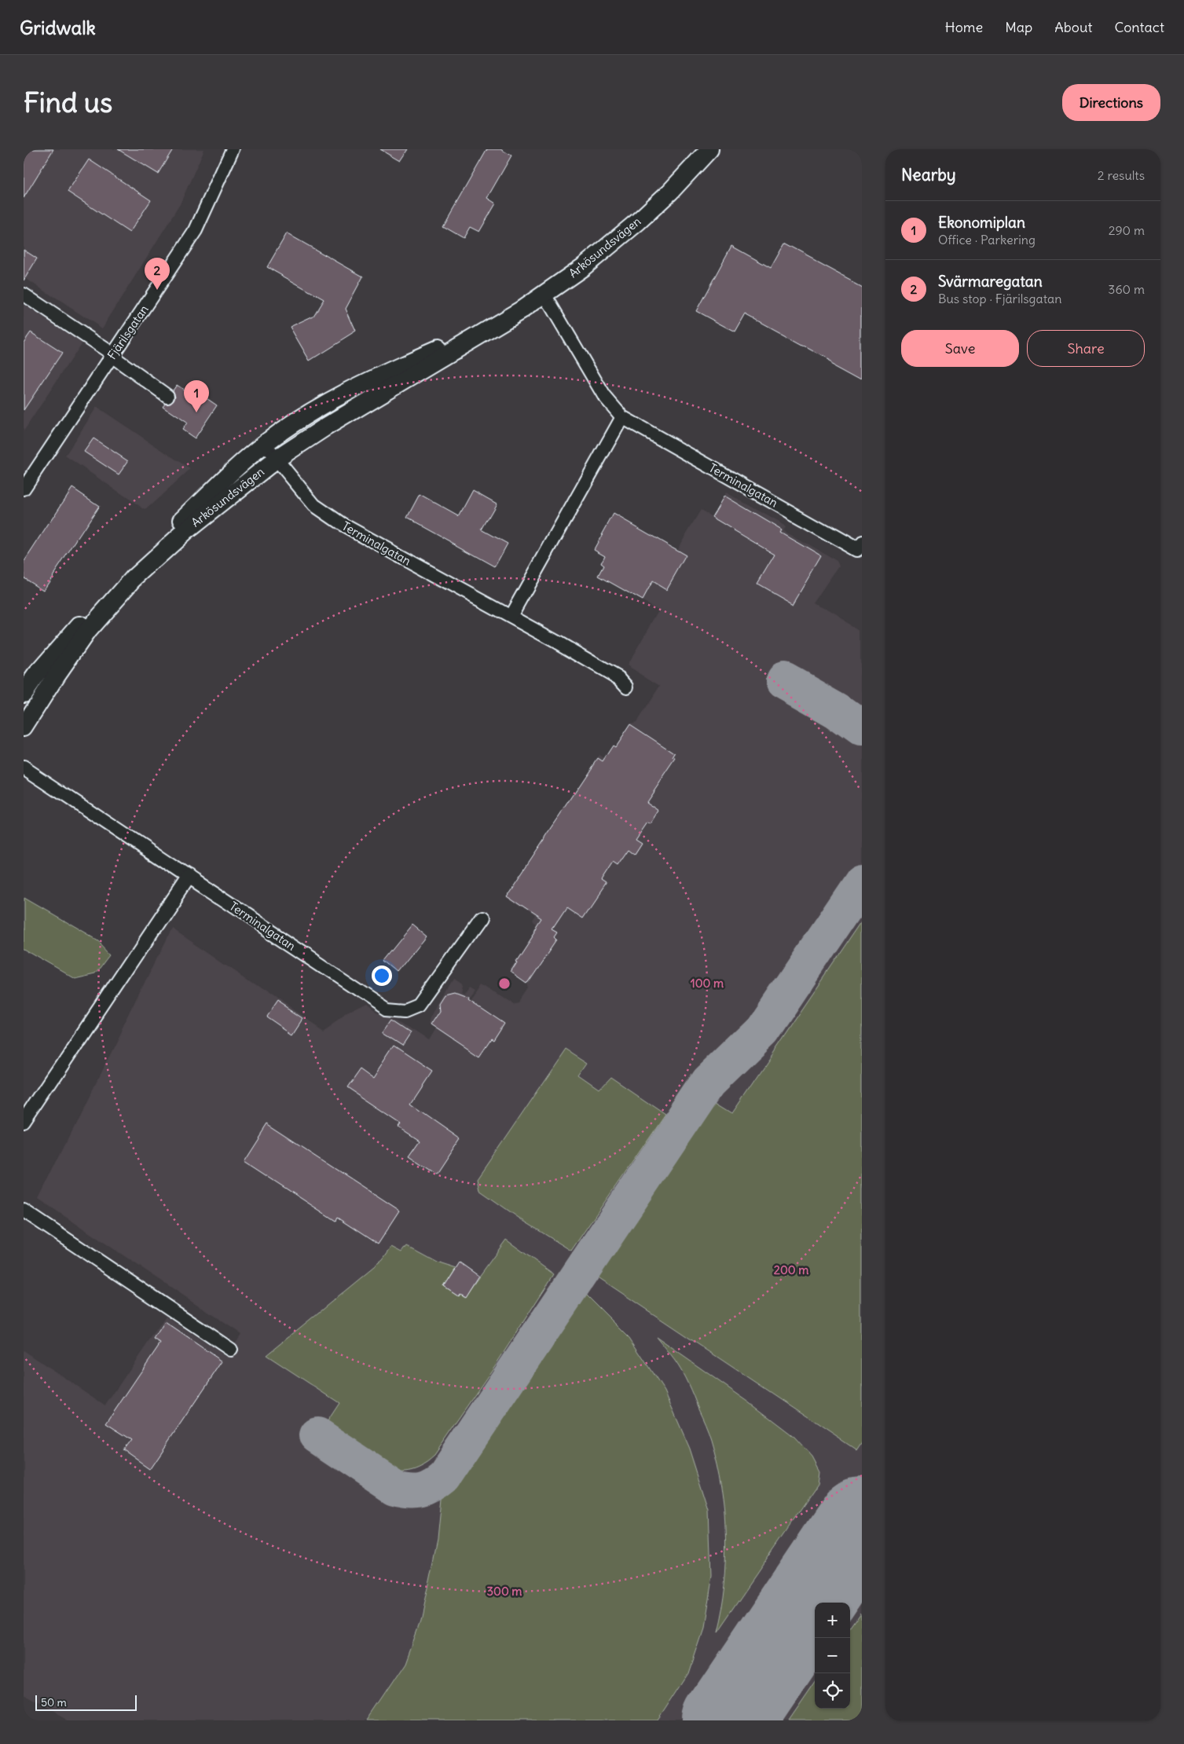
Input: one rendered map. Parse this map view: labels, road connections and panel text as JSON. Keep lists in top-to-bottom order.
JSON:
{
  "streets": {
    "main road": ["Arkösundsvägen"],
    "street": ["Fjärilsgatan", "Terminalgatan"]
  },
  "crossings": [
    ["Arkösundsvägen", "Terminalgatan"]
  ],
  "scale_bar": "50 m",
  "page": {
    "header": "Gridwalk",
    "nav": [
      "Home",
      "Map",
      "About",
      "Contact"
    ],
    "buttons": [
      "Directions",
      ["Save", "Share"]
    ],
    "title": "Find us",
    "heading": ["Nearby", "2 results"],
    "list": [
      {
        "mark": "1",
        "name": "Ekonomiplan",
        "note": "Office · Parkering",
        "value": "290 m"
      },
      {
        "mark": "2",
        "name": "Svärmaregatan",
        "note": "Bus stop · Fjärilsgatan",
        "value": "360 m"
      }
    ],
    "pins": ["2", "1"],
    "map_buttons": ["+", "−"],
    "scale": "50 m"
  },
  "rings": ["100 m", "200 m", "300 m"]
}
